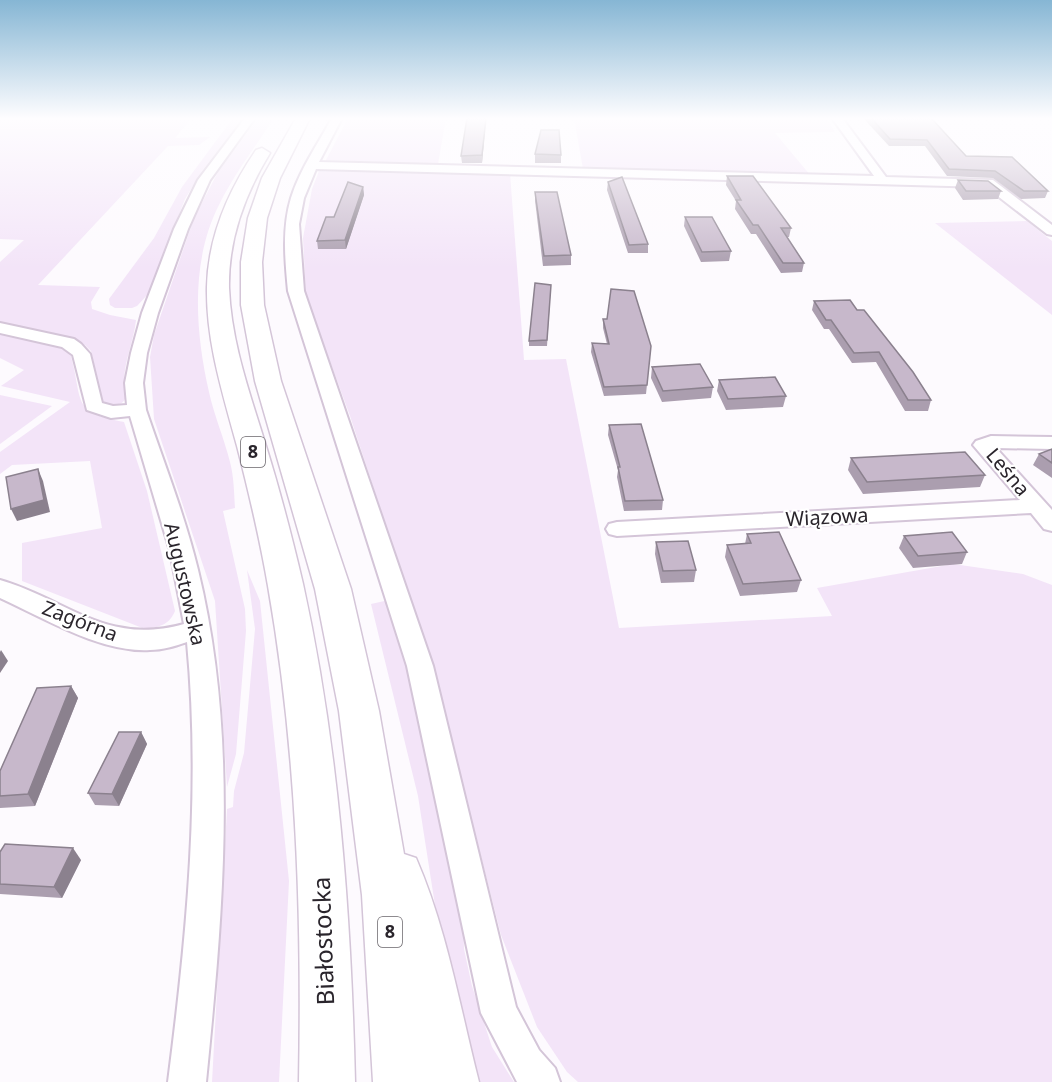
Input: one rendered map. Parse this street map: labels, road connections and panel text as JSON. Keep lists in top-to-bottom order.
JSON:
{
  "streets": {
    "highway": ["8", "Białostocka"],
    "street": [
      "Leśna",
      "Wiązowa",
      "Augustowska",
      "Zagórna"
    ]
  },
  "crossings": [
    ["Leśna", "Wiązowa"],
    ["Augustowska", "Zagórna"]
  ]
}
